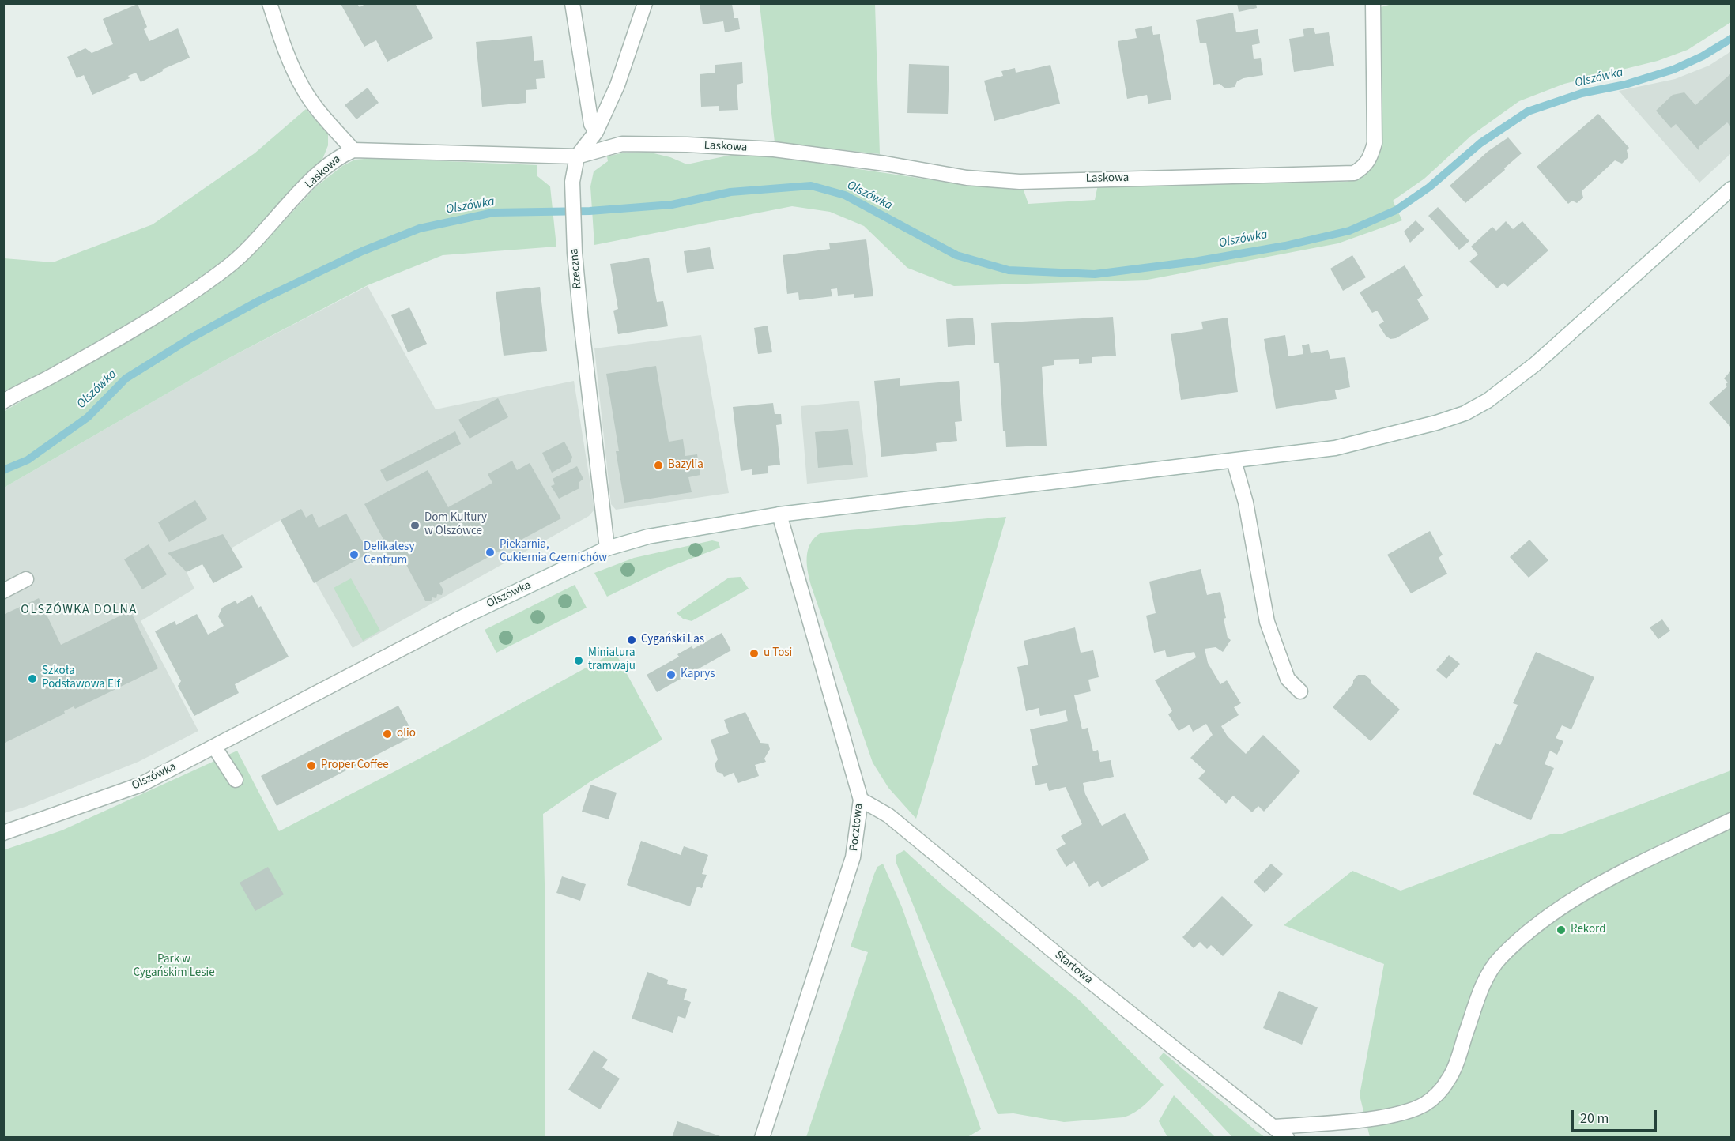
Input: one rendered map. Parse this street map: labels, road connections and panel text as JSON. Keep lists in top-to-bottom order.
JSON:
{
  "streets": {
    "street": [
      "Laskowa",
      "Rzeczna",
      "Olszówka",
      "Pocztowa",
      "Startowa"
    ]
  },
  "crossings": [
    ["Laskowa", "Rzeczna"],
    ["Rzeczna", "Olszówka"],
    ["Olszówka", "Pocztowa"],
    ["Pocztowa", "Startowa"]
  ],
  "districts": ["OLSZÓWKA DOLNA"],
  "water": ["Olszówka"],
  "parks": ["Park w Cygańskim Lesie"],
  "places": [
    "Bazylia",
    "Dom Kultury w Olszówce",
    "Piekarnia, Cukiernia Czernichów",
    "Delikatesy Centrum",
    "Cygański Las",
    "u Tosi",
    "Miniatura tramwaju",
    "Kaprys",
    "Szkoła Podstawowa Elf",
    "olio",
    "Proper Coffee",
    "Rekord"
  ],
  "scale_bar": "20 m"
}
